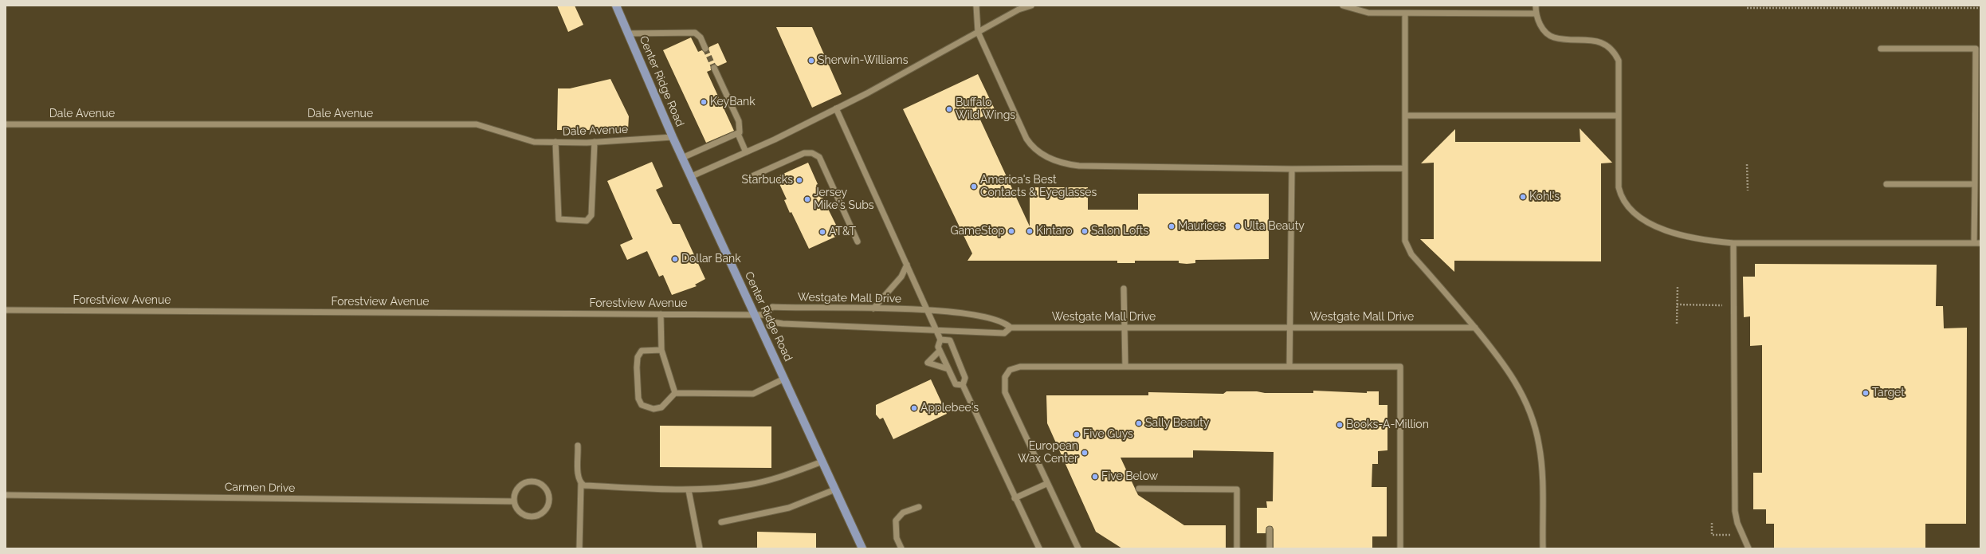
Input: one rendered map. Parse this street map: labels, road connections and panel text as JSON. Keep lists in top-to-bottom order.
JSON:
{
  "streets": {
    "main road": ["Center Ridge Road"],
    "street": [
      "Dale Avenue",
      "Westgate Mall Drive",
      "Forestview Avenue",
      "Carmen Drive"
    ]
  },
  "crossings": [
    ["Center Ridge Road", "Dale Avenue"],
    ["Center Ridge Road", "Forestview Avenue"]
  ],
  "places": [
    "Sherwin-Williams",
    "KeyBank",
    "Buffalo Wild Wings",
    "Starbucks",
    "America's Best Contacts & Eyeglasses",
    "Kohl's",
    "Jersey Mike's Subs",
    "Maurices",
    "Ulta Beauty",
    "GameStop",
    "Kintaro",
    "Salon Lofts",
    "AT&T",
    "Dollar Bank",
    "Target",
    "Applebee's",
    "Sally Beauty",
    "Books-A-Million",
    "Five Guys",
    "European Wax Center",
    "Five Below"
  ]
}
